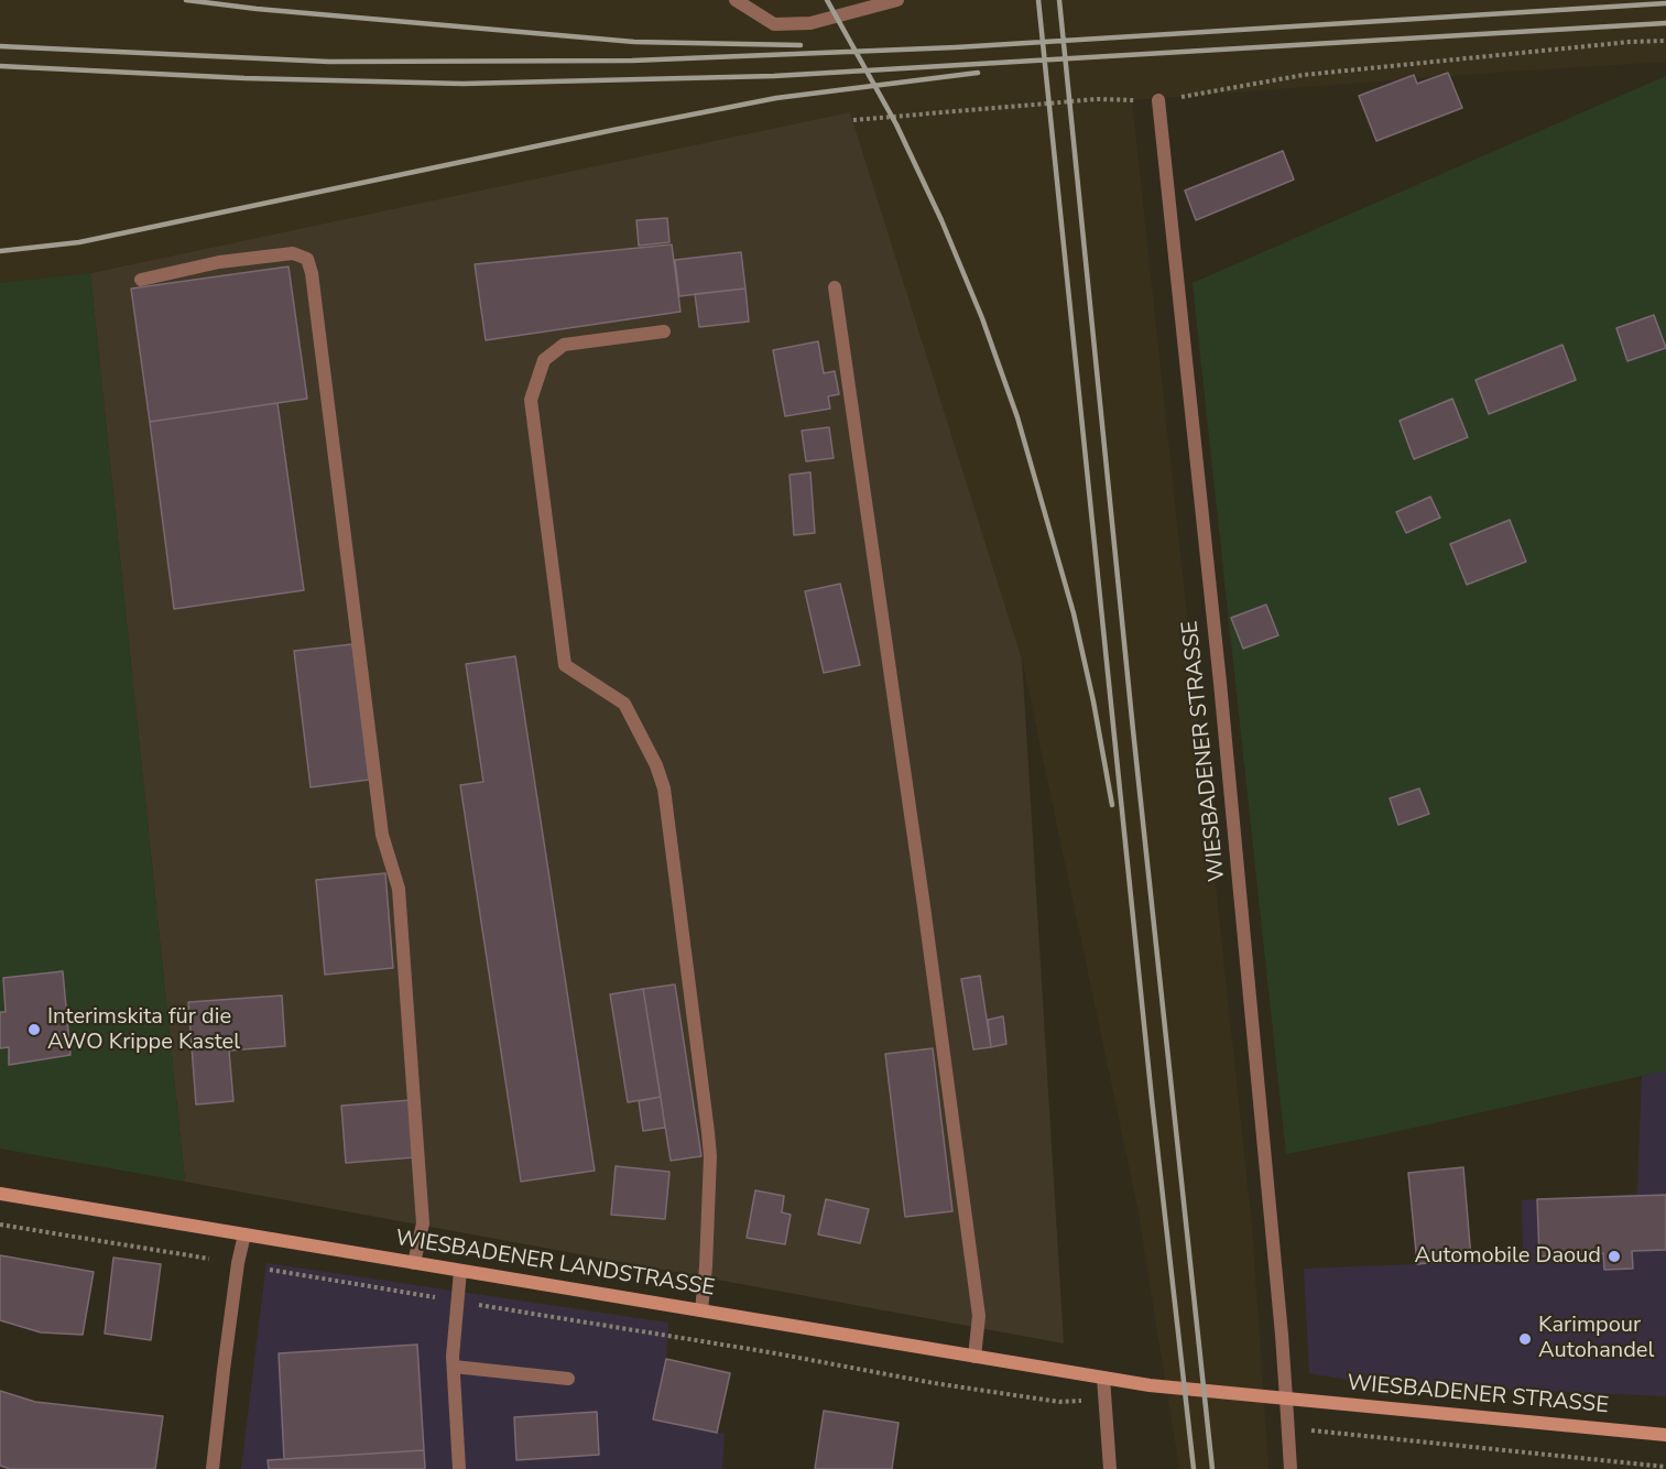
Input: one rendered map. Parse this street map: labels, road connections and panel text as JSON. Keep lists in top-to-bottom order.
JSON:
{
  "streets": {
    "main road": ["WIESBADENER STRASSE", "WIESBADENER LANDSTRASSE"]
  },
  "crossings": [
    ["WIESBADENER STRASSE", "WIESBADENER LANDSTRASSE"]
  ],
  "places": ["Interimskita für die AWO Krippe Kastel", "Automobile Daoud", "Karimpour Autohandel"]
}
